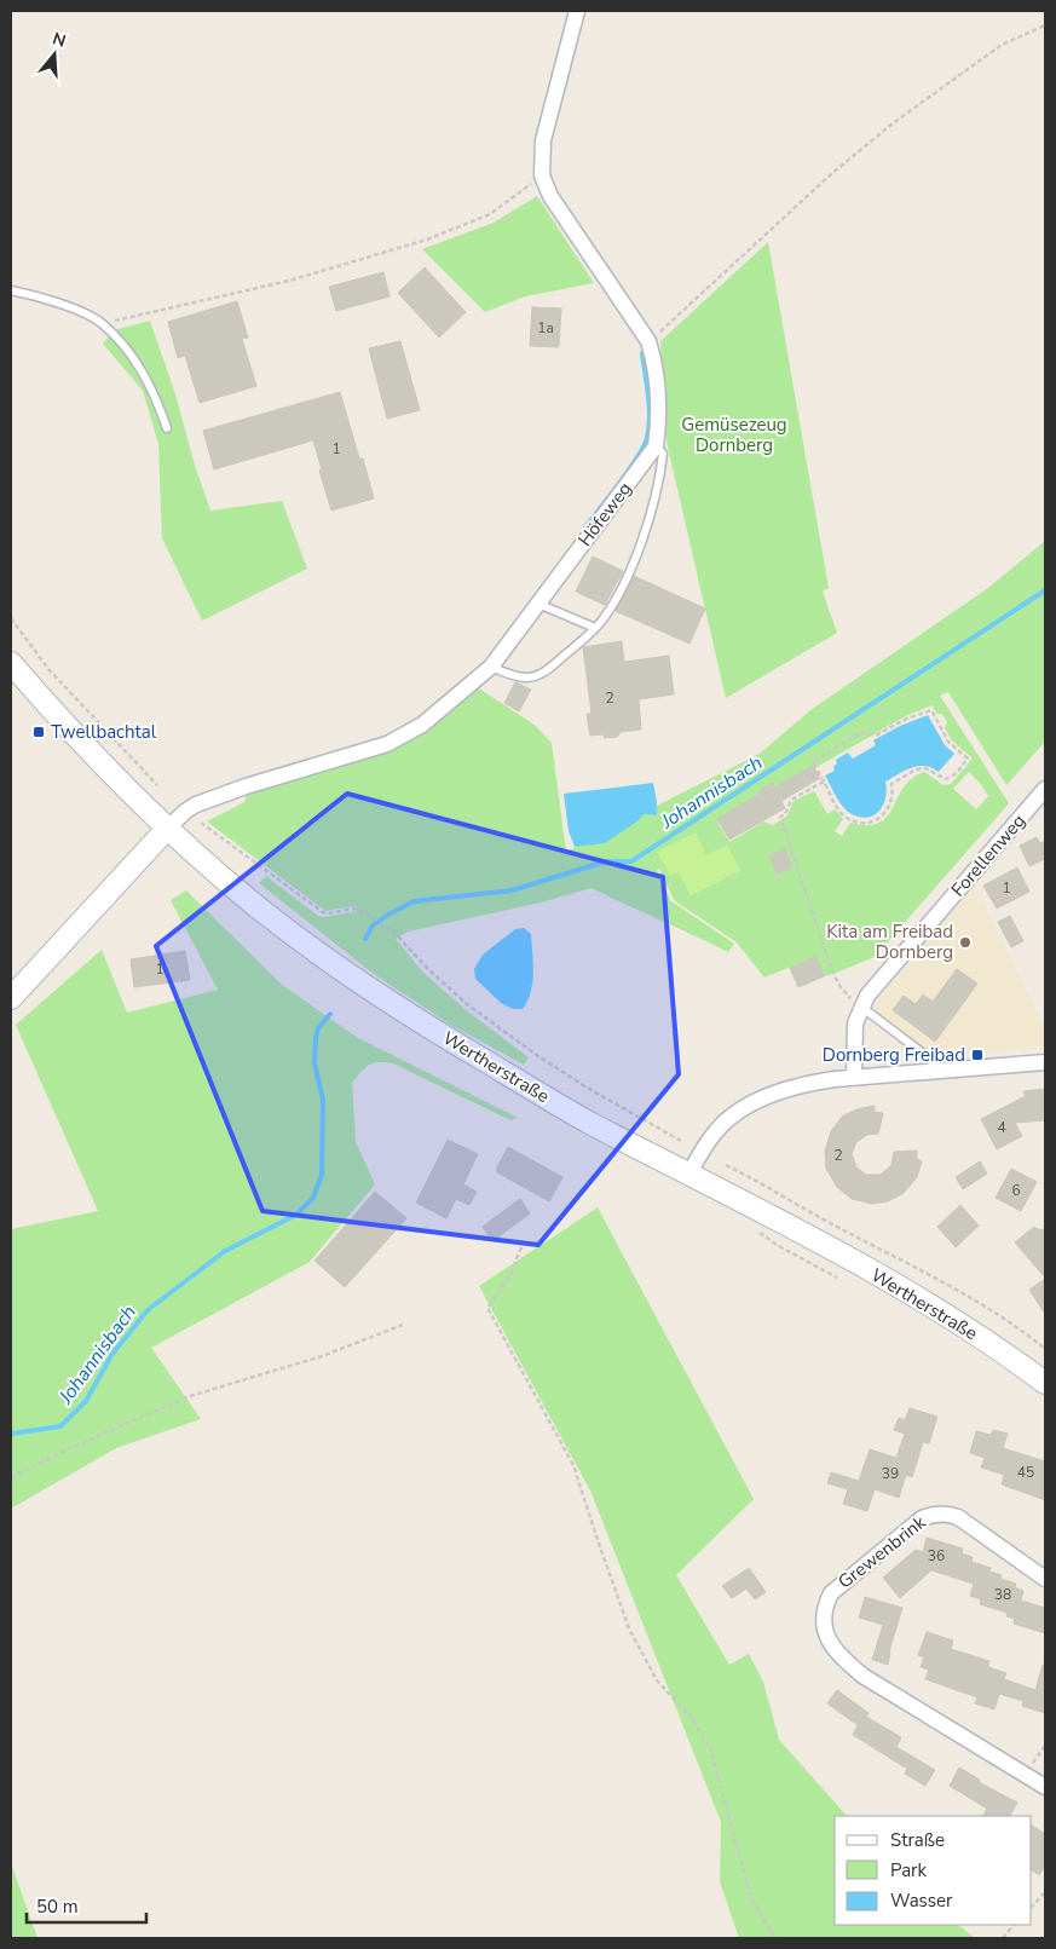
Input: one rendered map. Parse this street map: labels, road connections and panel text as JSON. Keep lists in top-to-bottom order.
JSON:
{
  "streets": {
    "main road": ["Wertherstraße"],
    "street": ["Höfeweg", "Forellenweg", "Grewenbrink"]
  },
  "crossings": [
    ["Höfeweg", "Wertherstraße"]
  ],
  "water": ["Johannisbach"],
  "parks": ["Gemüsezeug Dornberg"],
  "places": {
    "transit": ["Twellbachtal", "Dornberg Freibad"],
    "other": ["Kita am Freibad Dornberg"]
  },
  "house_numbers": [
    "1a",
    "1",
    "2",
    "1",
    "1",
    "4",
    "2",
    "6",
    "45",
    "39",
    "36",
    "38"
  ],
  "legend": ["Straße", "Park", "Wasser"],
  "scale_bar": "50 m",
  "north": "top"
}
